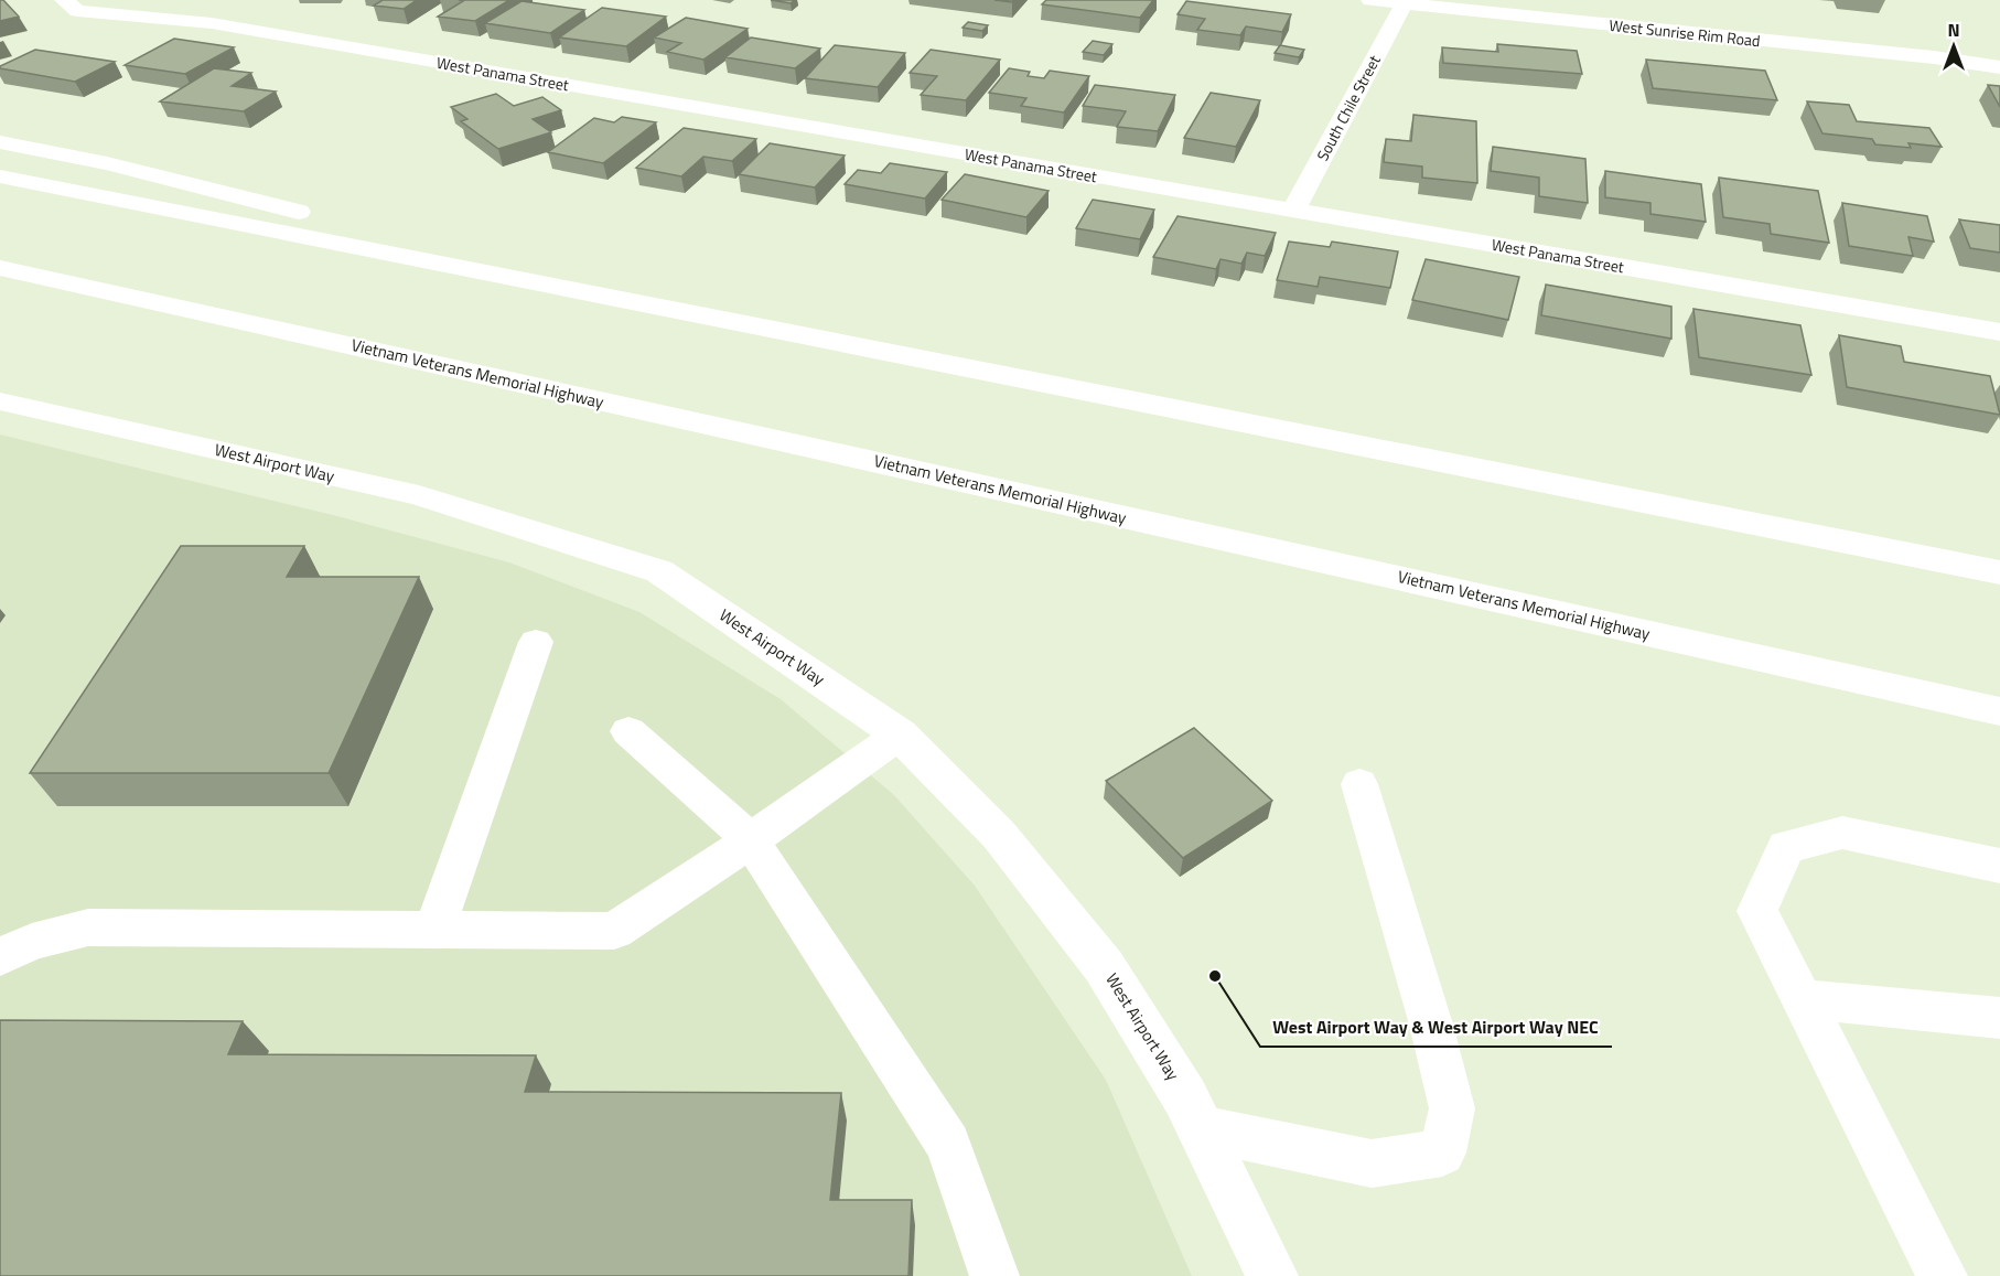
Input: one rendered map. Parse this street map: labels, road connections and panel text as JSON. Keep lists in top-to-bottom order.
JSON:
{
  "streets": {
    "main road": [
      "West Sunrise Rim Road",
      "West Panama Street",
      "South Chile Street",
      "Vietnam Veterans Memorial Highway",
      "West Airport Way"
    ]
  },
  "crossings": [
    ["West Sunrise Rim Road", "South Chile Street"],
    ["West Panama Street", "South Chile Street"]
  ],
  "places": ["West Airport Way & West Airport Way NEC"],
  "north": "top"
}
